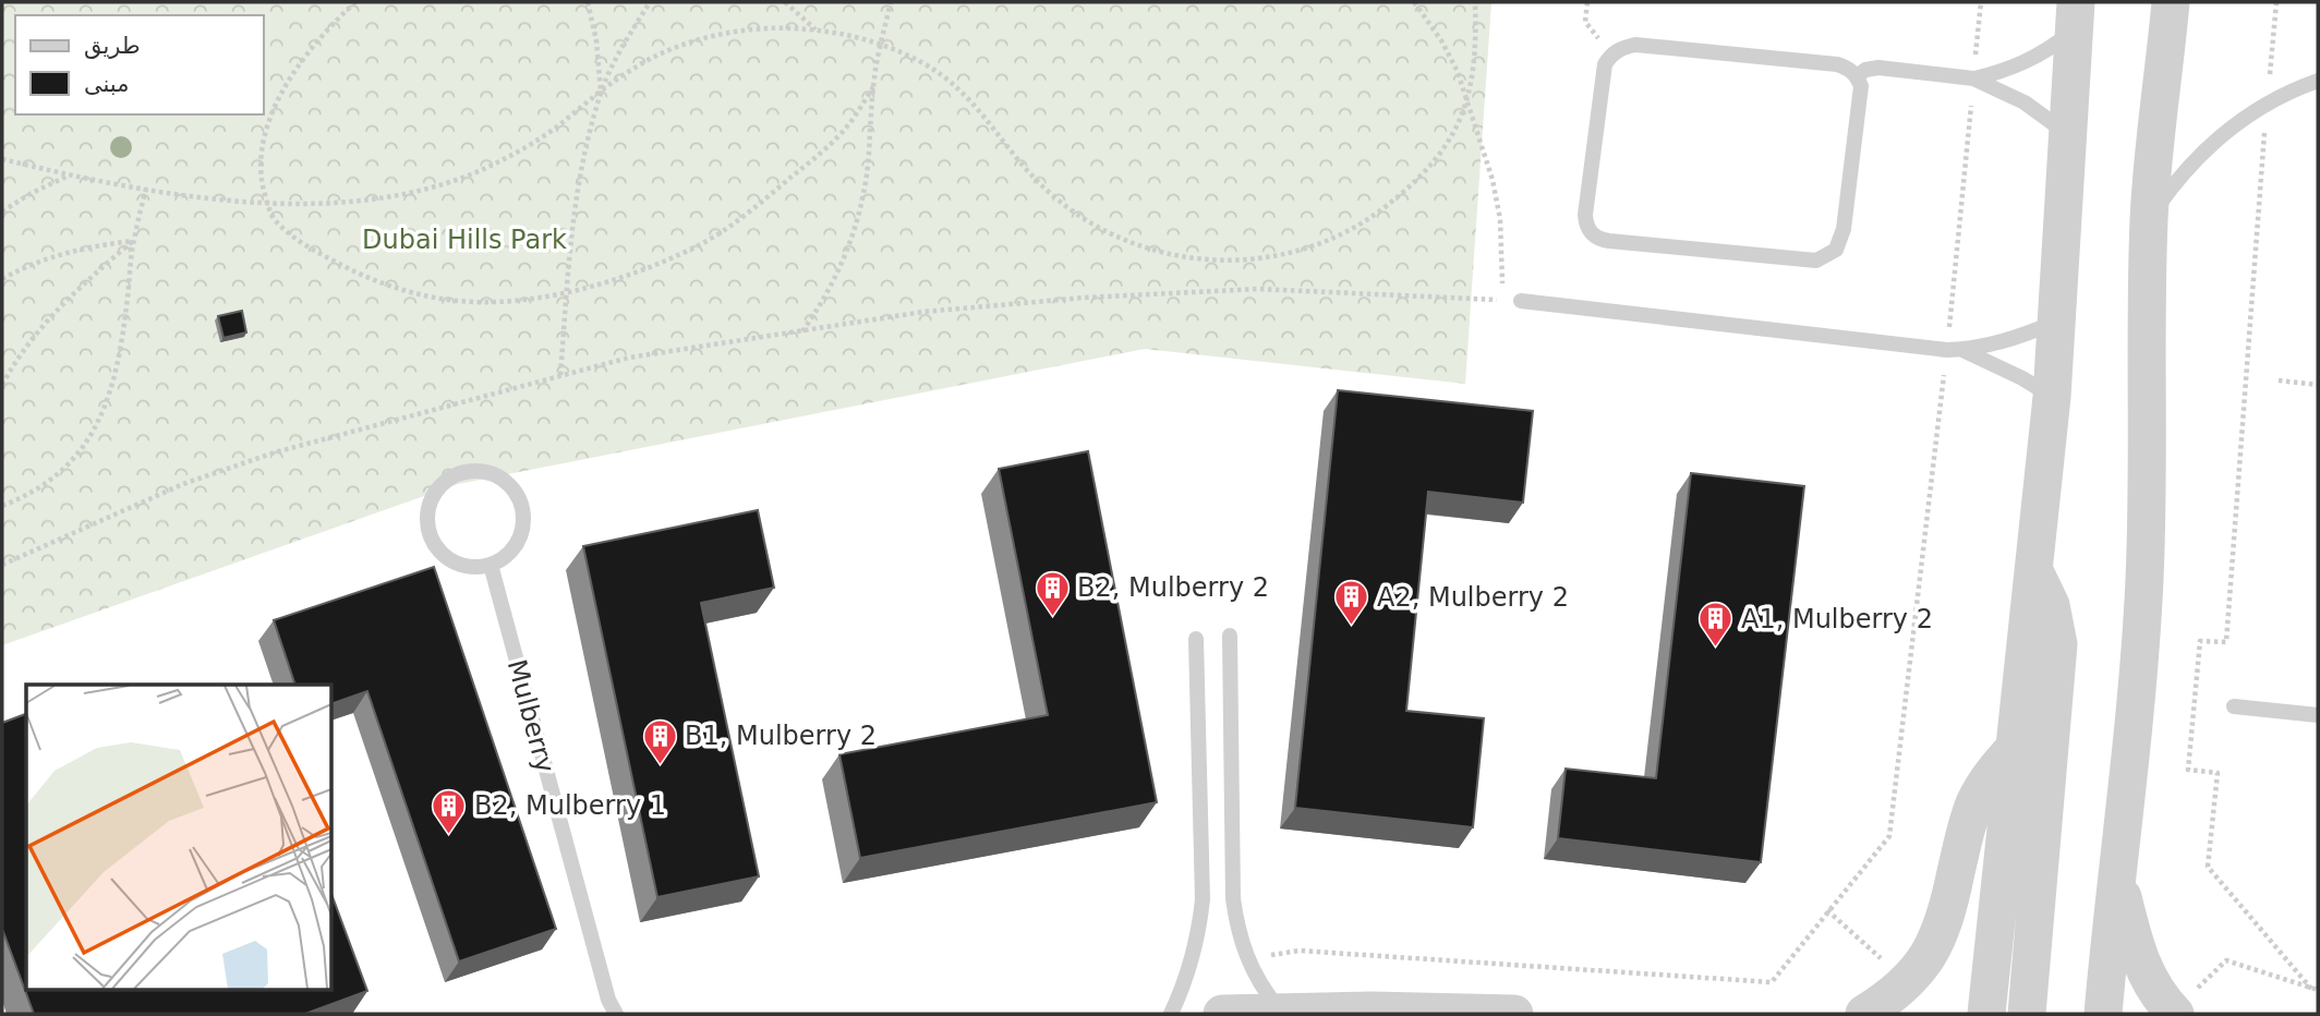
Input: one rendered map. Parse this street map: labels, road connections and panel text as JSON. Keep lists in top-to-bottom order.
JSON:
{
  "streets": {
    "lane": ["Mulberry"]
  },
  "parks": ["Dubai Hills Park"],
  "places": {
    "building": [
      "B2, Mulberry 2",
      "A2, Mulberry 2",
      "A1, Mulberry 2",
      "B1, Mulberry 2",
      "B2, Mulberry 1"
    ]
  },
  "legend": ["طريق", "مبنى"]
}
